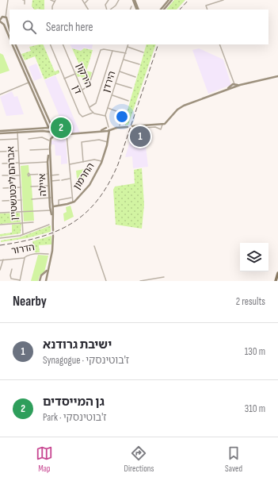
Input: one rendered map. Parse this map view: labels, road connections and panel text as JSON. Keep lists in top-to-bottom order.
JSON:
{
  "streets": {
    "street": [
      "הירקון",
      "הירדן",
      "דן",
      "החרמון",
      "אברהם ליכטנשטיין",
      "איילה",
      "הדרור"
    ]
  },
  "crossings": [
    ["הירקון", "דן"],
    ["הירדן", "דן"],
    ["הירדן", "החרמון"],
    ["החרמון", "איילה"]
  ],
  "page": {
    "search": "Search here",
    "pins": ["2", "1"],
    "heading": ["Nearby", "2 results"],
    "list": [
      {
        "mark": "1",
        "name": "ישיבת גרודנא",
        "note": "Synagogue · ז'בוטינסקי",
        "value": "130 m"
      },
      {
        "mark": "2",
        "name": "גן המייסדים",
        "note": "Park · ז'בוטינסקי",
        "value": "310 m"
      }
    ],
    "nav": ["Map", "Directions", "Saved"]
  }
}
